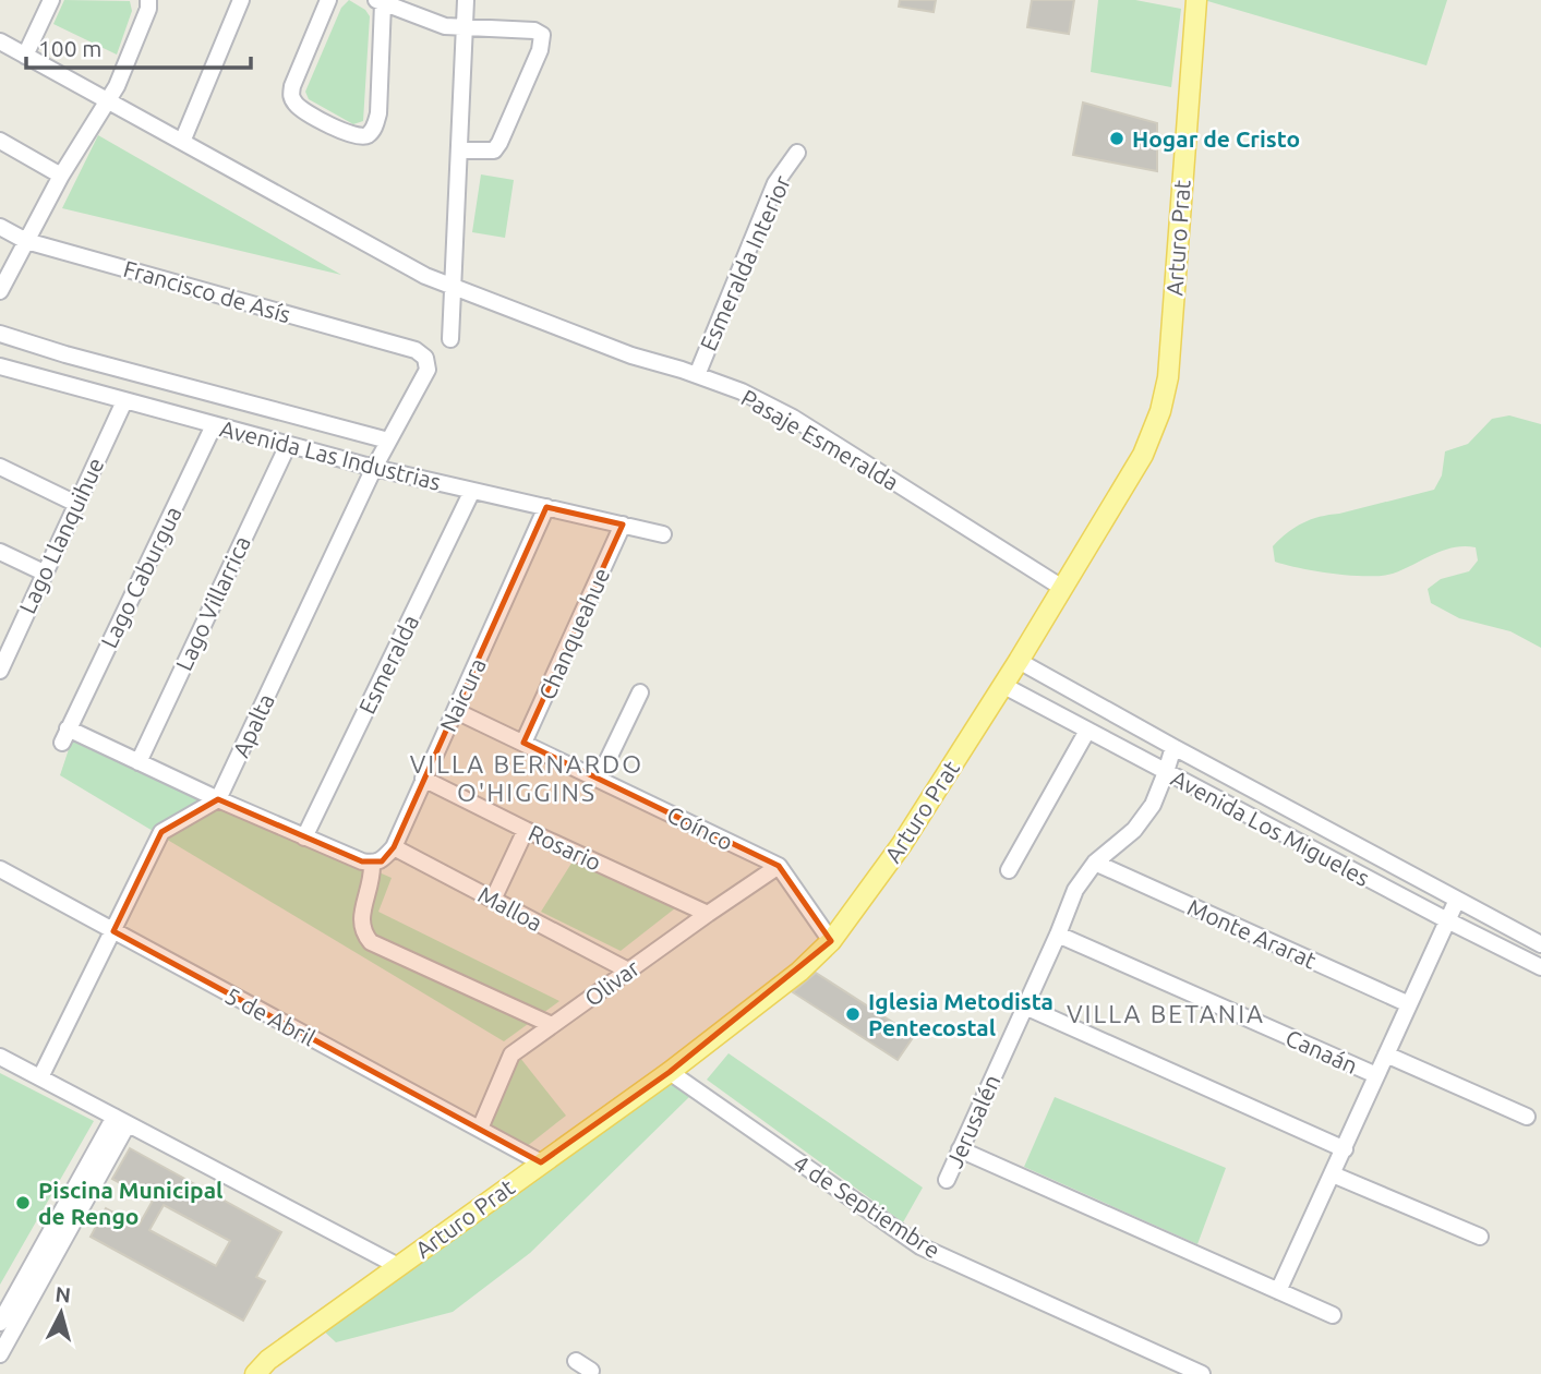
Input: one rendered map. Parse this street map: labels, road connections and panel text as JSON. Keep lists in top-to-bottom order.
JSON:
{
  "streets": {
    "main road": ["Arturo Prat"],
    "street": [
      "Esmeralda Interior",
      "Francisco de Asís",
      "Pasaje Esmeralda",
      "Avenida Las Industrias",
      "Lago Llanquihue",
      "Lago Caburgua",
      "Lago Villarrica",
      "Chanqueahue",
      "Esmeralda",
      "Naicura",
      "Apalta",
      "Coínco",
      "Avenida Los Migueles",
      "Rosario",
      "Malloa",
      "Monte Ararat",
      "Olivar",
      "5 de Abril",
      "Canaán",
      "Jerusalén",
      "4 de Septiembre"
    ]
  },
  "crossings": [
    ["Arturo Prat", "Pasaje Esmeralda"],
    ["Arturo Prat", "Coínco"],
    ["Arturo Prat", "Avenida Los Migueles"],
    ["Arturo Prat", "5 de Abril"],
    ["Arturo Prat", "4 de Septiembre"],
    ["Esmeralda Interior", "Pasaje Esmeralda"],
    ["Francisco de Asís", "Apalta"],
    ["Avenida Las Industrias", "Lago Llanquihue"],
    ["Avenida Las Industrias", "Lago Caburgua"],
    ["Avenida Las Industrias", "Lago Villarrica"],
    ["Avenida Las Industrias", "Chanqueahue"],
    ["Avenida Las Industrias", "Esmeralda"],
    ["Avenida Las Industrias", "Naicura"],
    ["Avenida Las Industrias", "Apalta"],
    ["Lago Caburgua", "Lago Villarrica"],
    ["Lago Caburgua", "Apalta"],
    ["Chanqueahue", "Coínco"],
    ["Naicura", "Coínco"],
    ["Naicura", "Rosario"],
    ["Naicura", "Malloa"],
    ["Coínco", "Olivar"],
    ["Avenida Los Migueles", "Jerusalén"],
    ["Rosario", "Olivar"],
    ["Malloa", "Olivar"],
    ["Monte Ararat", "Jerusalén"],
    ["Olivar", "5 de Abril"],
    ["Canaán", "Jerusalén"]
  ],
  "districts": ["VILLA BERNARDO O'HIGGINS", "VILLA BETANIA"],
  "places": ["Hogar de Cristo", "Iglesia Metodista Pentecostal", "Piscina Municipal de Rengo"],
  "scale_bar": "100 m",
  "north": "top"
}
